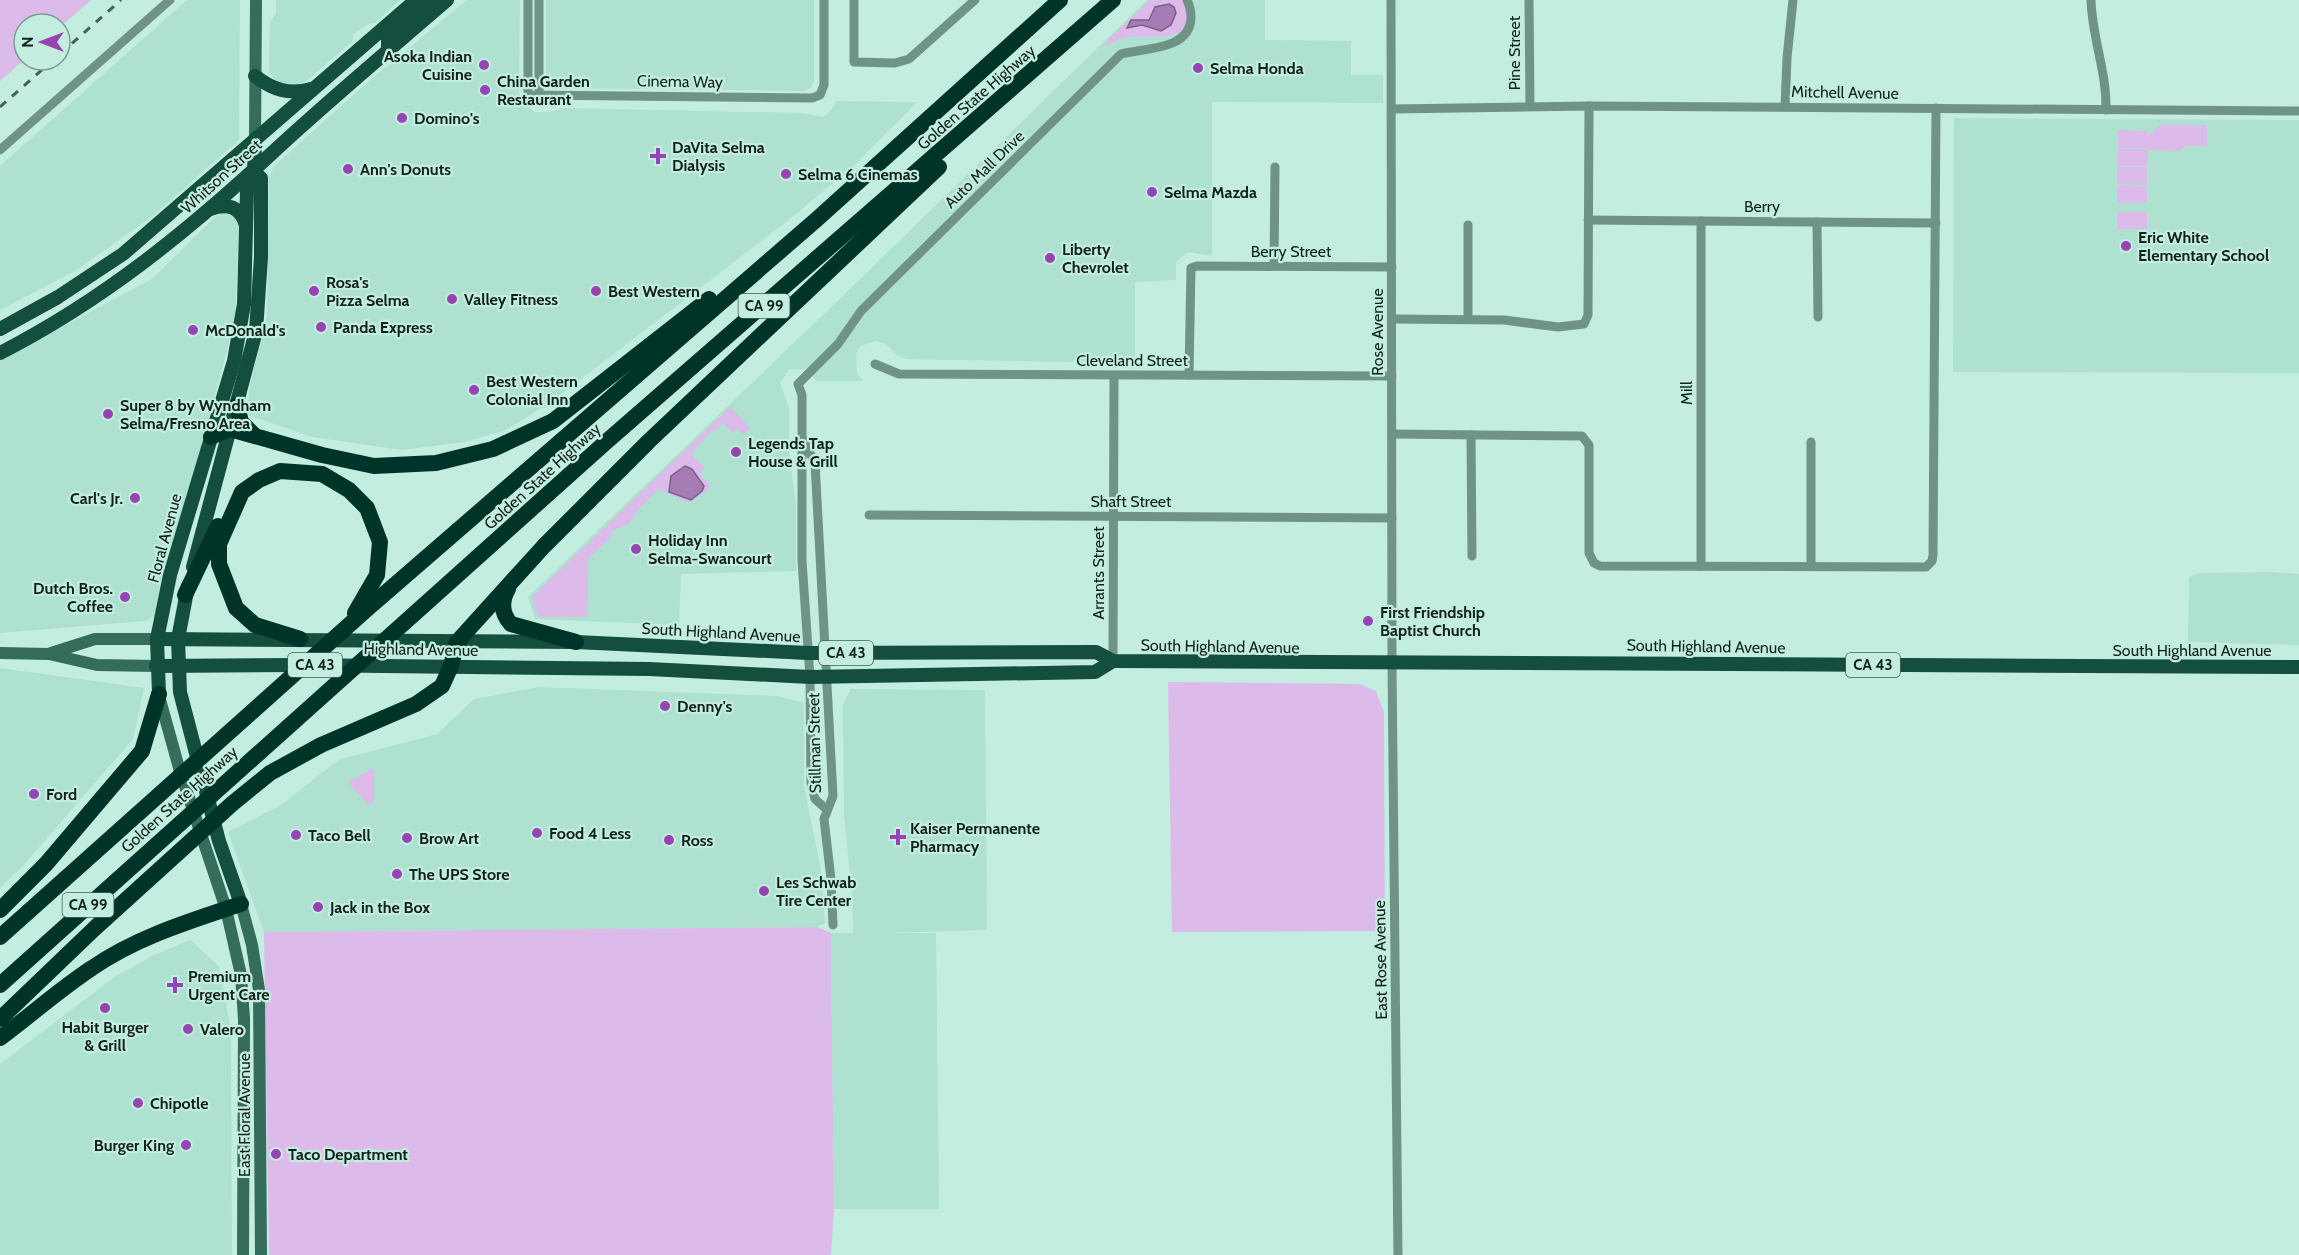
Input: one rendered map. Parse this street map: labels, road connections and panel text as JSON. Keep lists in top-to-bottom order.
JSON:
{
  "streets": {
    "highway": ["Golden State Highway", "CA 99"],
    "main road": [
      "Whitson Street",
      "Floral Avenue",
      "South Highland Avenue",
      "Highland Avenue",
      "CA 43"
    ],
    "street": [
      "Pine Street",
      "Cinema Way",
      "Mitchell Avenue",
      "Auto Mall Drive",
      "Berry",
      "Berry Street",
      "Rose Avenue",
      "Cleveland Street",
      "Mill",
      "Shaft Street",
      "Arrants Street",
      "Stillman Street",
      "East Rose Avenue",
      "East Floral Avenue"
    ]
  },
  "crossings": [
    ["Pine Street", "Mitchell Avenue"],
    ["Mitchell Avenue", "Rose Avenue"],
    ["Auto Mall Drive", "Stillman Street"],
    ["Whitson Street", "Floral Avenue"],
    ["Berry", "Mill"],
    ["Berry Street", "Rose Avenue"],
    ["Berry Street", "Cleveland Street"],
    ["Rose Avenue", "Cleveland Street"],
    ["Rose Avenue", "Shaft Street"],
    ["Rose Avenue", "South Highland Avenue"],
    ["Rose Avenue", "East Rose Avenue"],
    ["Cleveland Street", "Arrants Street"],
    ["Shaft Street", "Arrants Street"],
    ["Floral Avenue", "Highland Avenue"],
    ["Floral Avenue", "East Floral Avenue"],
    ["Arrants Street", "South Highland Avenue"],
    ["South Highland Avenue", "Highland Avenue"],
    ["South Highland Avenue", "Stillman Street"],
    ["South Highland Avenue", "East Rose Avenue"]
  ],
  "places": {
    "other": [
      "Asoka Indian Cuisine",
      "Selma Honda",
      "China Garden Restaurant",
      "Domino's",
      "Ann's Donuts",
      "Selma 6 Cinemas",
      "Selma Mazda",
      "Eric White Elementary School",
      "Liberty Chevrolet",
      "Rosa's Pizza Selma",
      "Best Western",
      "Valley Fitness",
      "Panda Express",
      "McDonald's",
      "Best Western Colonial Inn",
      "Super 8 by Wyndham Selma/Fresno Area",
      "Legends Tap House & Grill",
      "Carl's Jr.",
      "Holiday Inn Selma-Swancourt",
      "Dutch Bros. Coffee",
      "First Friendship Baptist Church",
      "Denny's",
      "Ford",
      "Food 4 Less",
      "Taco Bell",
      "Brow Art",
      "Ross",
      "The UPS Store",
      "Les Schwab Tire Center",
      "Jack in the Box",
      "Habit Burger & Grill",
      "Valero",
      "Chipotle",
      "Burger King",
      "Taco Department"
    ],
    "health": ["DaVita Selma Dialysis", "Kaiser Permanente Pharmacy", "Premium Urgent Care"]
  },
  "north": "left"
}
